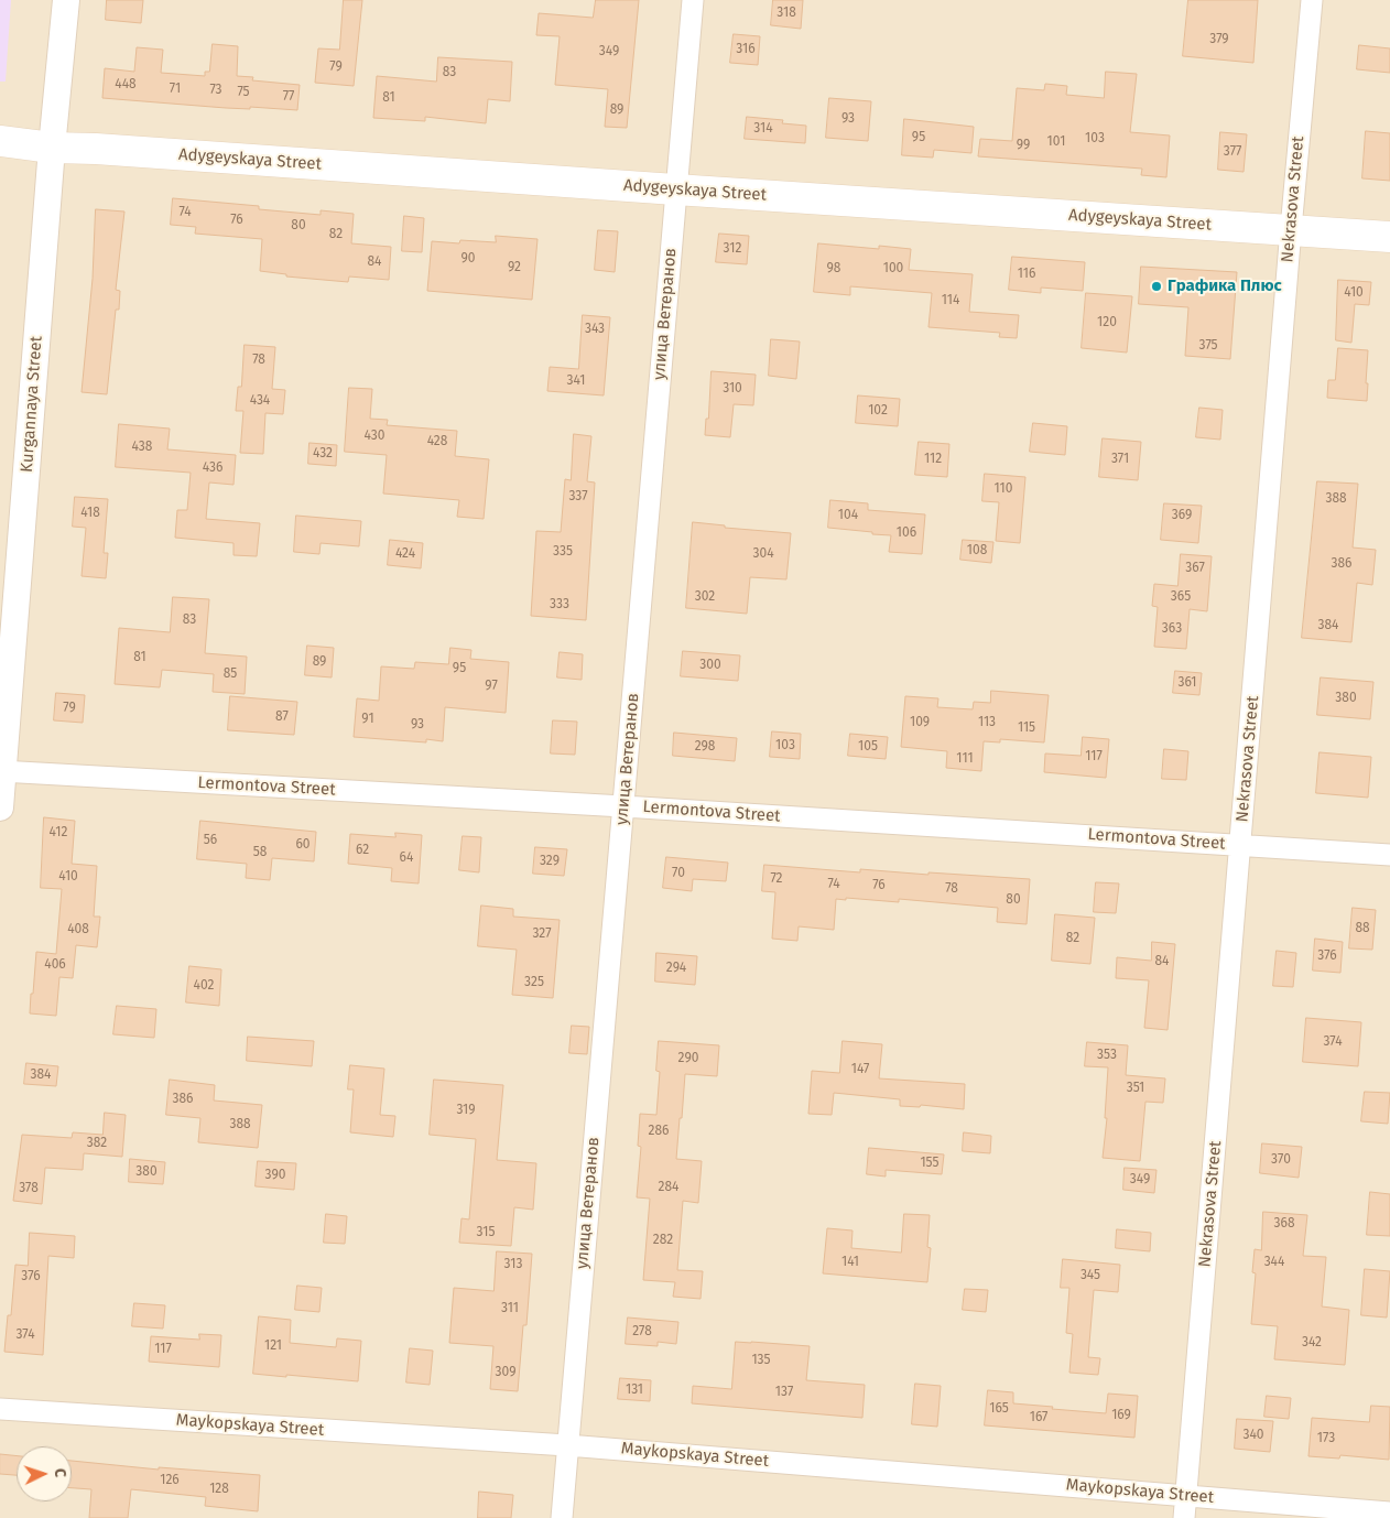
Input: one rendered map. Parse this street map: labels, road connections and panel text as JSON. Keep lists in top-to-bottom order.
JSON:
{
  "streets": {
    "main road": ["Adygeyskaya Street"],
    "street": [
      "Nekrasova Street",
      "улица Ветеранов",
      "Kurgannaya Street",
      "Lermontova Street",
      "Maykopskaya Street"
    ]
  },
  "crossings": [
    ["Adygeyskaya Street", "Nekrasova Street"],
    ["Adygeyskaya Street", "улица Ветеранов"],
    ["Adygeyskaya Street", "Kurgannaya Street"],
    ["Nekrasova Street", "Lermontova Street"],
    ["Nekrasova Street", "Maykopskaya Street"],
    ["улица Ветеранов", "Lermontova Street"],
    ["улица Ветеранов", "Maykopskaya Street"],
    ["Kurgannaya Street", "Lermontova Street"]
  ],
  "places": ["Графика Плюс"],
  "house_numbers": [
    "318",
    "379",
    "316",
    "349",
    "79",
    "83",
    "448",
    "71",
    "73",
    "75",
    "77",
    "81",
    "89",
    "93",
    "314",
    "95",
    "103",
    "101",
    "99",
    "377",
    "74",
    "76",
    "80",
    "82",
    "312",
    "90",
    "84",
    "92",
    "98",
    "100",
    "116",
    "410",
    "114",
    "120",
    "343",
    "375",
    "78",
    "341",
    "310",
    "434",
    "102",
    "430",
    "428",
    "438",
    "432",
    "112",
    "371",
    "436",
    "110",
    "337",
    "388",
    "418",
    "104",
    "369",
    "106",
    "108",
    "335",
    "424",
    "304",
    "386",
    "367",
    "302",
    "365",
    "333",
    "83",
    "384",
    "363",
    "81",
    "89",
    "300",
    "95",
    "85",
    "361",
    "97",
    "380",
    "79",
    "87",
    "91",
    "109",
    "113",
    "93",
    "115",
    "103",
    "298",
    "105",
    "117",
    "111",
    "412",
    "56",
    "60",
    "62",
    "58",
    "64",
    "329",
    "70",
    "410",
    "72",
    "74",
    "76",
    "78",
    "80",
    "88",
    "408",
    "327",
    "82",
    "376",
    "84",
    "406",
    "294",
    "325",
    "402",
    "374",
    "353",
    "290",
    "147",
    "384",
    "351",
    "386",
    "319",
    "388",
    "286",
    "382",
    "370",
    "155",
    "380",
    "390",
    "349",
    "284",
    "378",
    "368",
    "315",
    "282",
    "141",
    "344",
    "313",
    "345",
    "376",
    "311",
    "278",
    "374",
    "342",
    "121",
    "117",
    "135",
    "309",
    "131",
    "137",
    "165",
    "169",
    "167",
    "340",
    "173",
    "126",
    "128"
  ],
  "north": "right"
}
